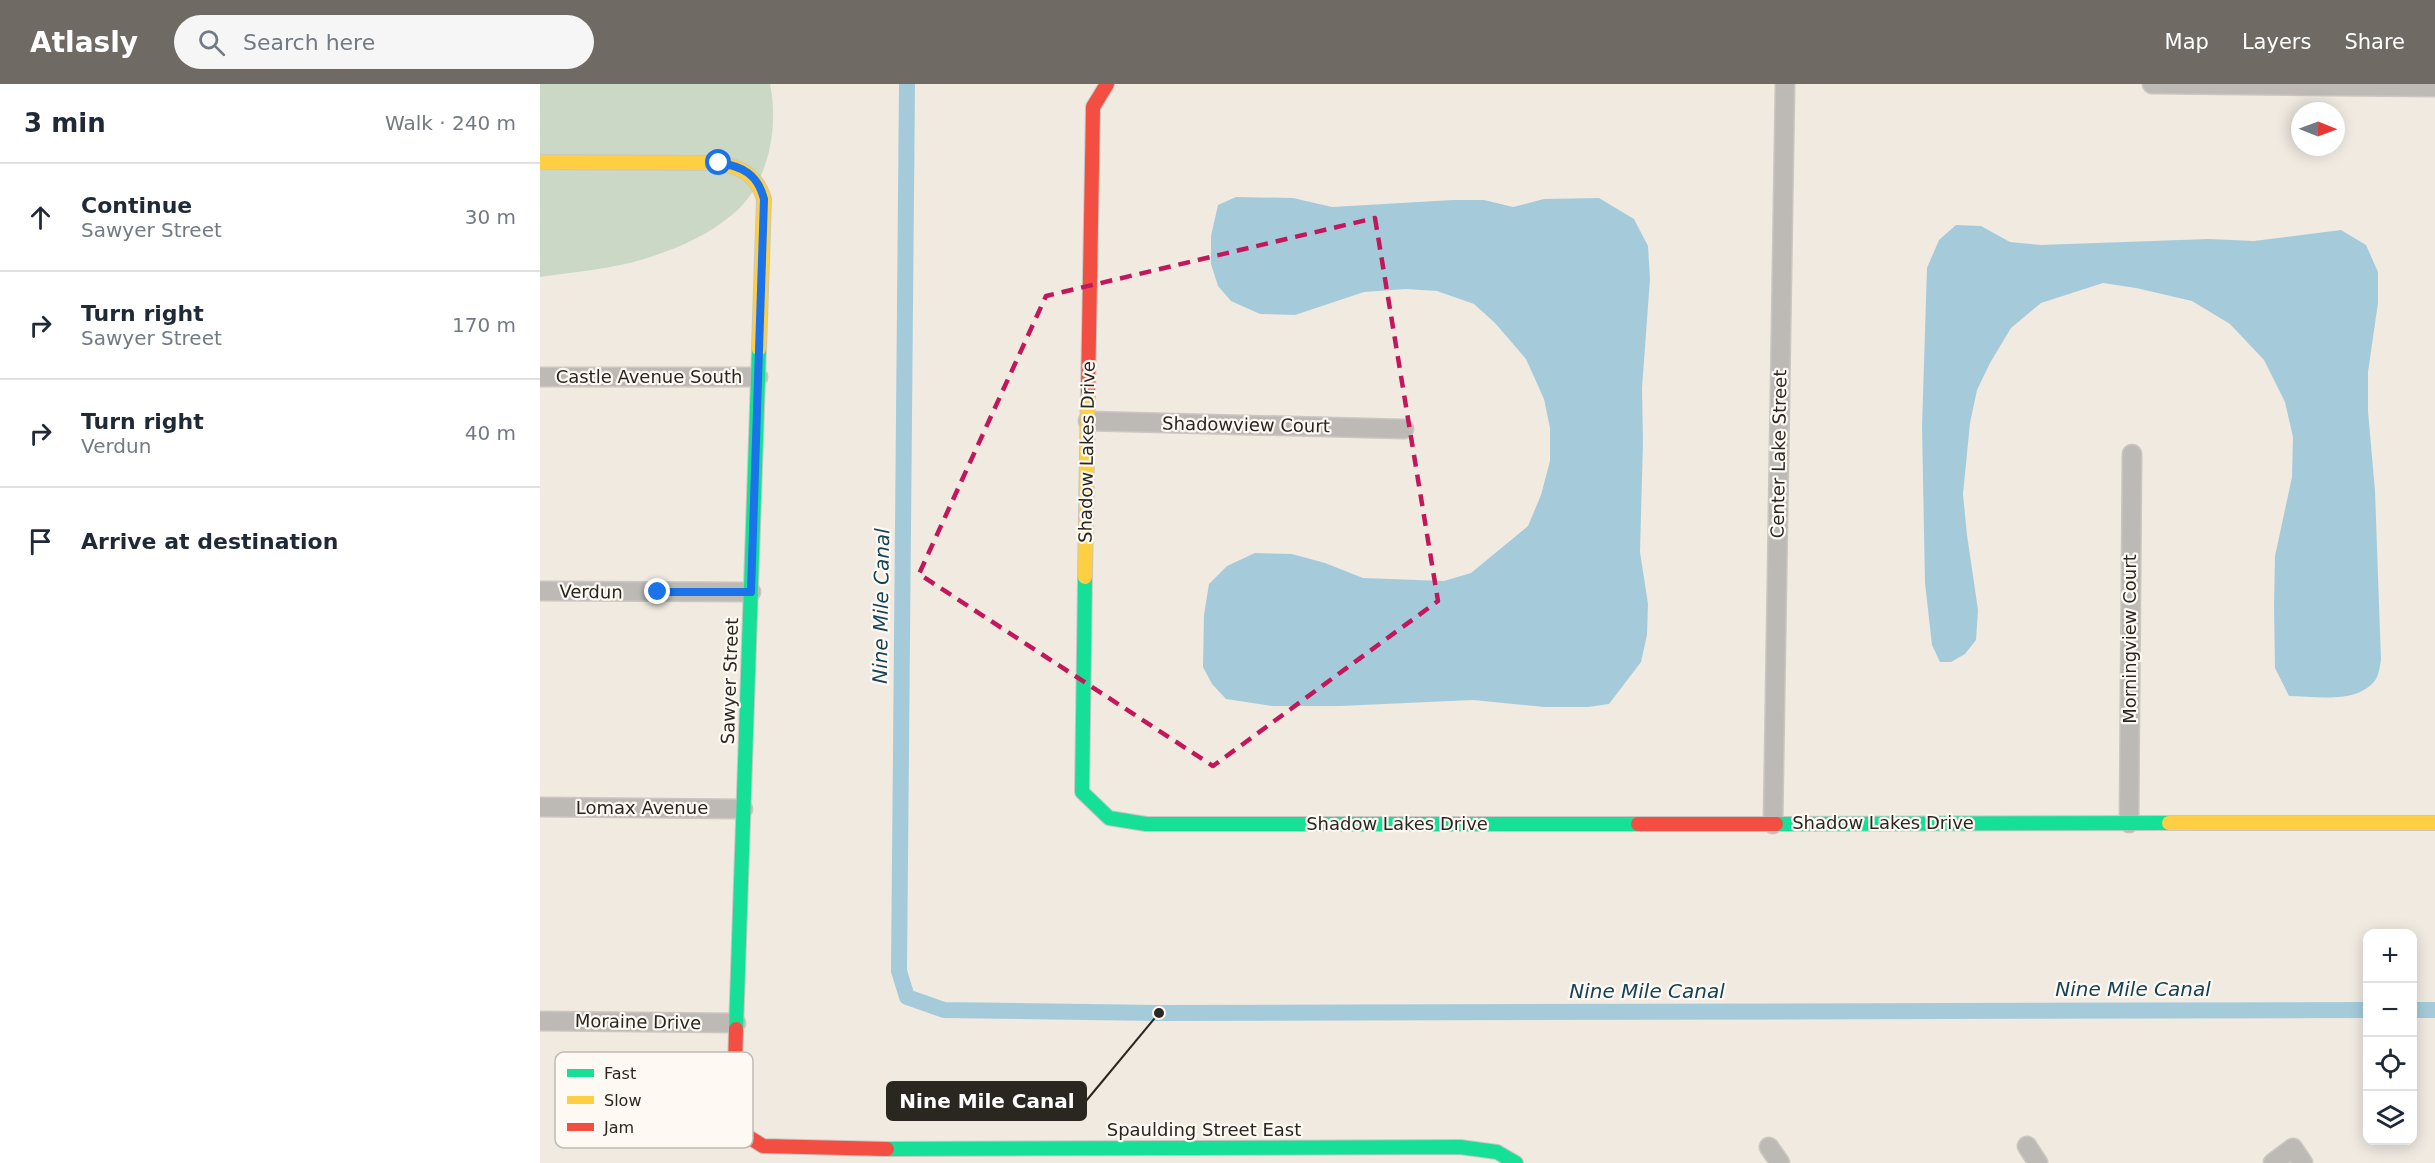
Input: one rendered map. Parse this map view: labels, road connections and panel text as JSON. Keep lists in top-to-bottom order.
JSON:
{
  "streets": {
    "street": [
      "Castle Avenue South",
      "Shadowview Court",
      "Shadow Lakes Drive",
      "Center Lake Street",
      "Verdun",
      "Morningview Court",
      "Sawyer Street",
      "Lomax Avenue",
      "Moraine Drive",
      "Spaulding Street East"
    ]
  },
  "crossings": [
    ["Castle Avenue South", "Sawyer Street"],
    ["Shadowview Court", "Shadow Lakes Drive"],
    ["Shadow Lakes Drive", "Center Lake Street"],
    ["Shadow Lakes Drive", "Morningview Court"],
    ["Verdun", "Sawyer Street"],
    ["Sawyer Street", "Lomax Avenue"],
    ["Sawyer Street", "Moraine Drive"]
  ],
  "water": ["Nine Mile Canal"],
  "places": ["Nine Mile Canal"],
  "legend": ["Fast", "Slow", "Jam"],
  "north": "right",
  "page": {
    "header": "Atlasly",
    "search": "Search here",
    "nav": ["Map", "Layers", "Share"],
    "heading": ["3 min", "Walk · 240 m"],
    "list": [
      ["Continue", "Sawyer Street", "30 m"],
      ["Turn right", "Sawyer Street", "170 m"],
      ["Turn right", "Verdun", "40 m"],
      "Arrive at destination"
    ],
    "map_buttons": ["+", "−"]
  }
}
